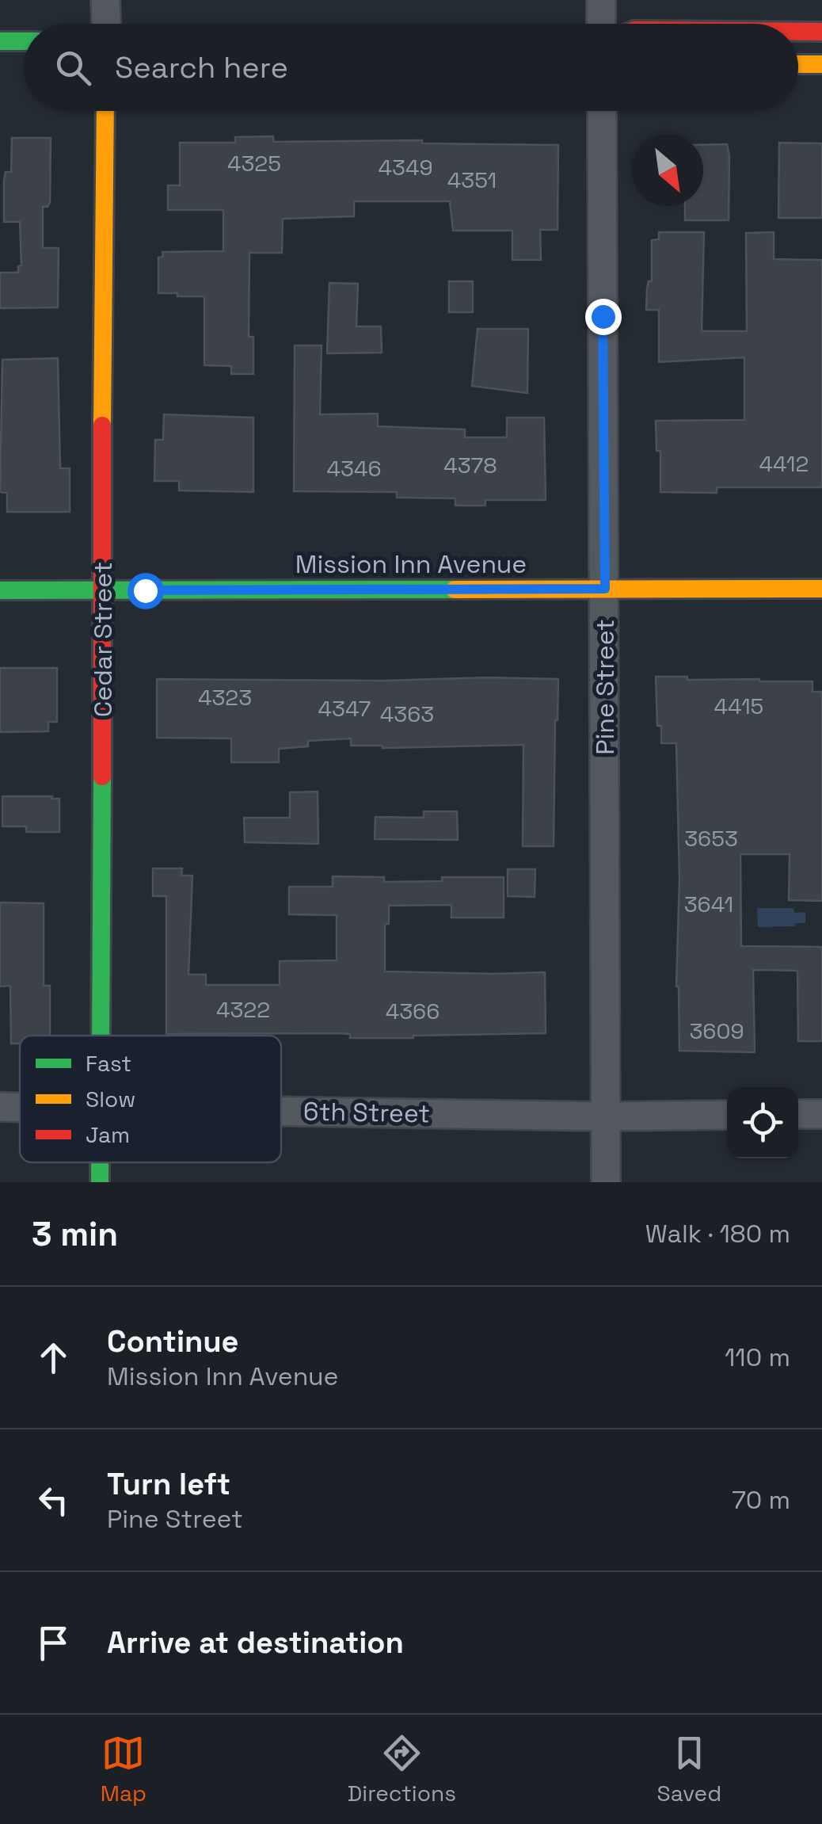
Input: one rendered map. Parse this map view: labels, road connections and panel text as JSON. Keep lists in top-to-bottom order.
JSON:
{
  "streets": {
    "main road": ["Mission Inn Avenue", "Cedar Street"],
    "street": ["Pine Street", "6th Street"]
  },
  "crossings": [
    ["Mission Inn Avenue", "Cedar Street"],
    ["Mission Inn Avenue", "Pine Street"],
    ["Pine Street", "6th Street"]
  ],
  "house_numbers": [
    "4325",
    "4349",
    "4351",
    "4412",
    "4378",
    "4346",
    "4323",
    "4415",
    "4347",
    "4363",
    "3653",
    "3641",
    "4322",
    "4366",
    "3609"
  ],
  "legend": ["Fast", "Slow", "Jam"],
  "north": "bottom right",
  "page": {
    "search": "Search here",
    "heading": ["3 min", "Walk · 180 m"],
    "list": [
      ["Continue", "Mission Inn Avenue", "110 m"],
      ["Turn left", "Pine Street", "70 m"],
      "Arrive at destination"
    ],
    "nav": ["Map", "Directions", "Saved"]
  }
}
